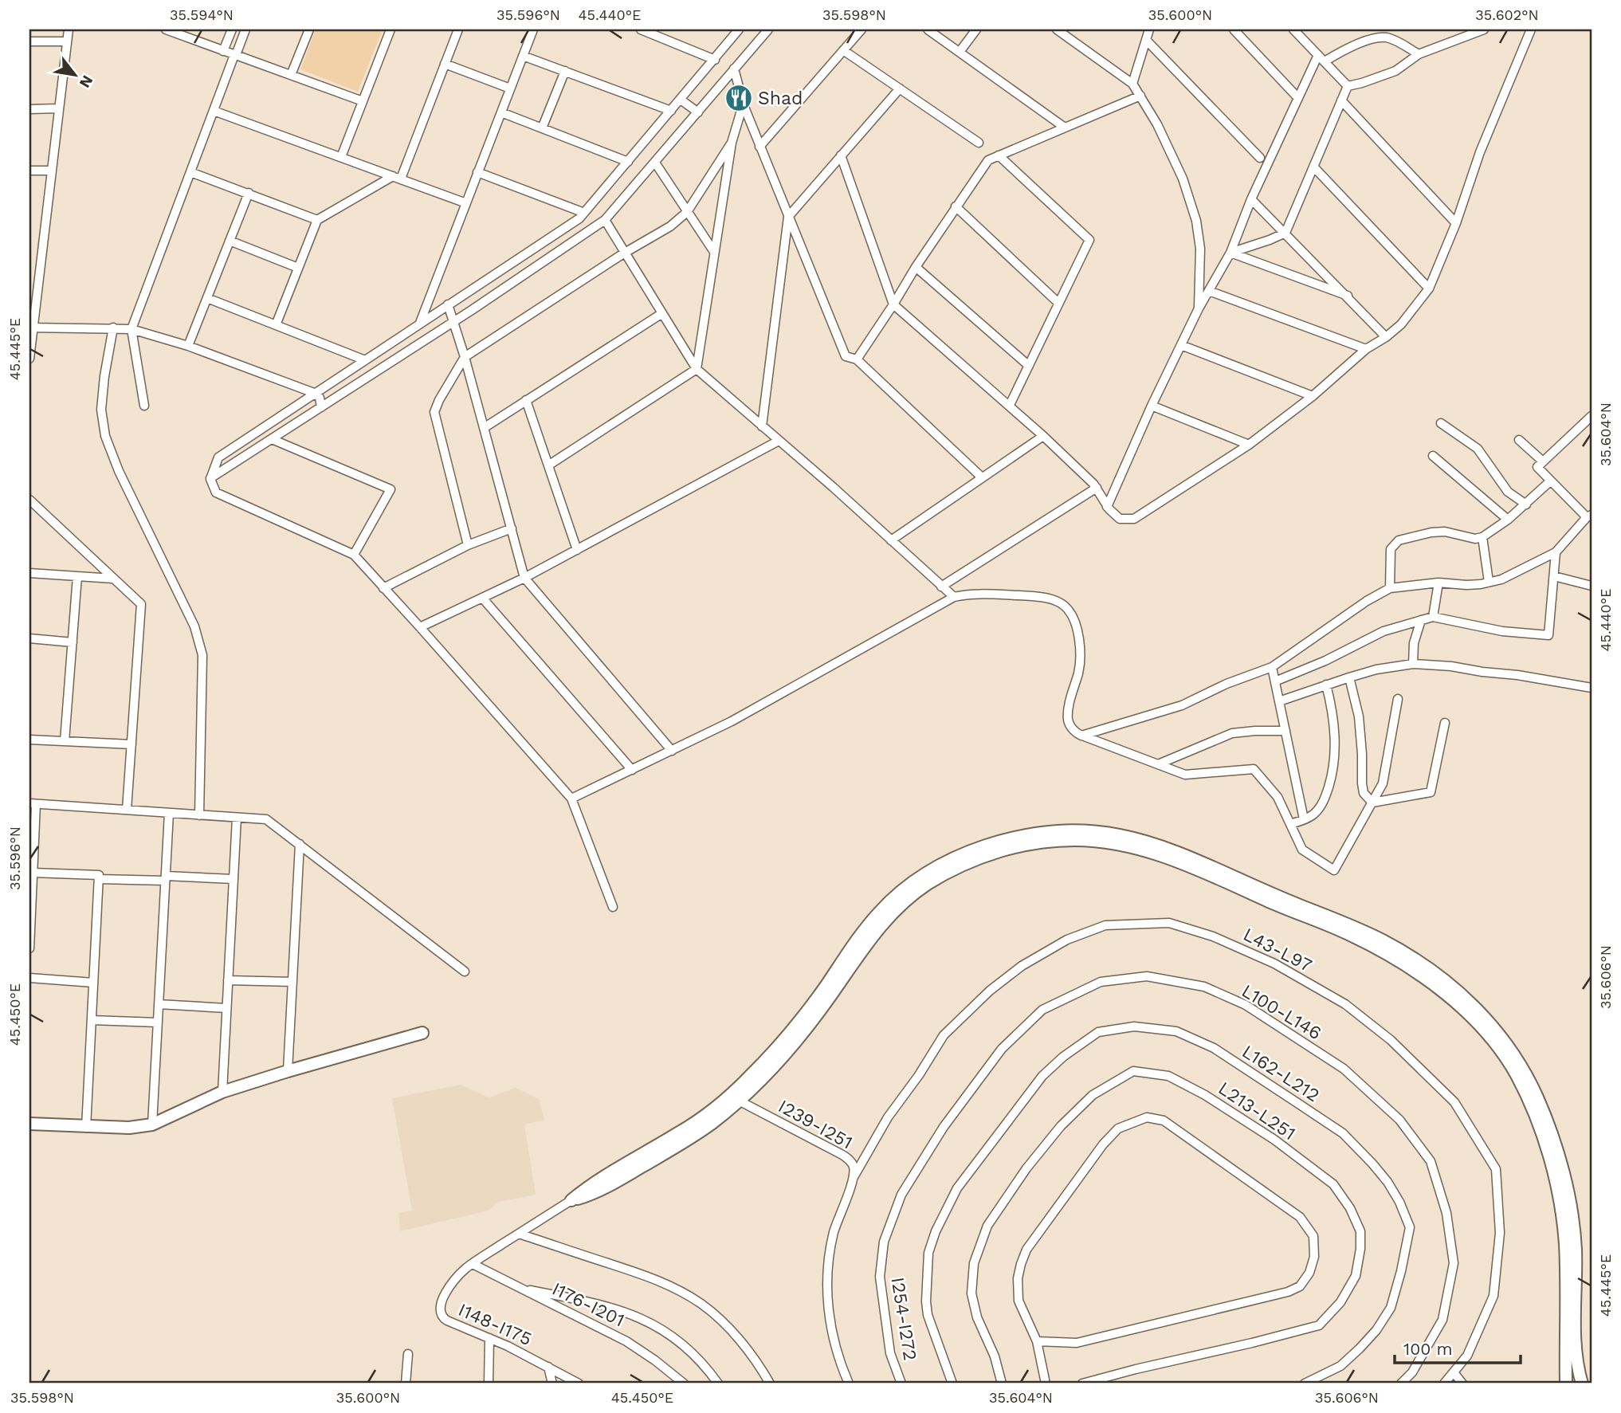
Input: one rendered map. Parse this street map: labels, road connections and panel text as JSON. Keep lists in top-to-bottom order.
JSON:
{
  "streets": {
    "street": [
      "L43-L97",
      "L100-L146",
      "L162-L212",
      "L213-L251",
      "I239-I251",
      "I176-I201",
      "I254-I272",
      "I148-I175"
    ]
  },
  "crossings": [
    ["L43-L97", "I239-I251"],
    ["L100-L146", "I254-I272"],
    ["I176-I201", "I148-I175"]
  ],
  "places": {
    "restaurant": ["Shad"]
  },
  "scale_bar": "100 m",
  "north": "bottom right",
  "coordinates": [
    "35.594°N",
    "35.596°N",
    "45.440°E",
    "35.598°N",
    "35.600°N",
    "35.602°N",
    "45.445°E",
    "35.604°N",
    "35.606°N",
    "45.450°E"
  ]
}
